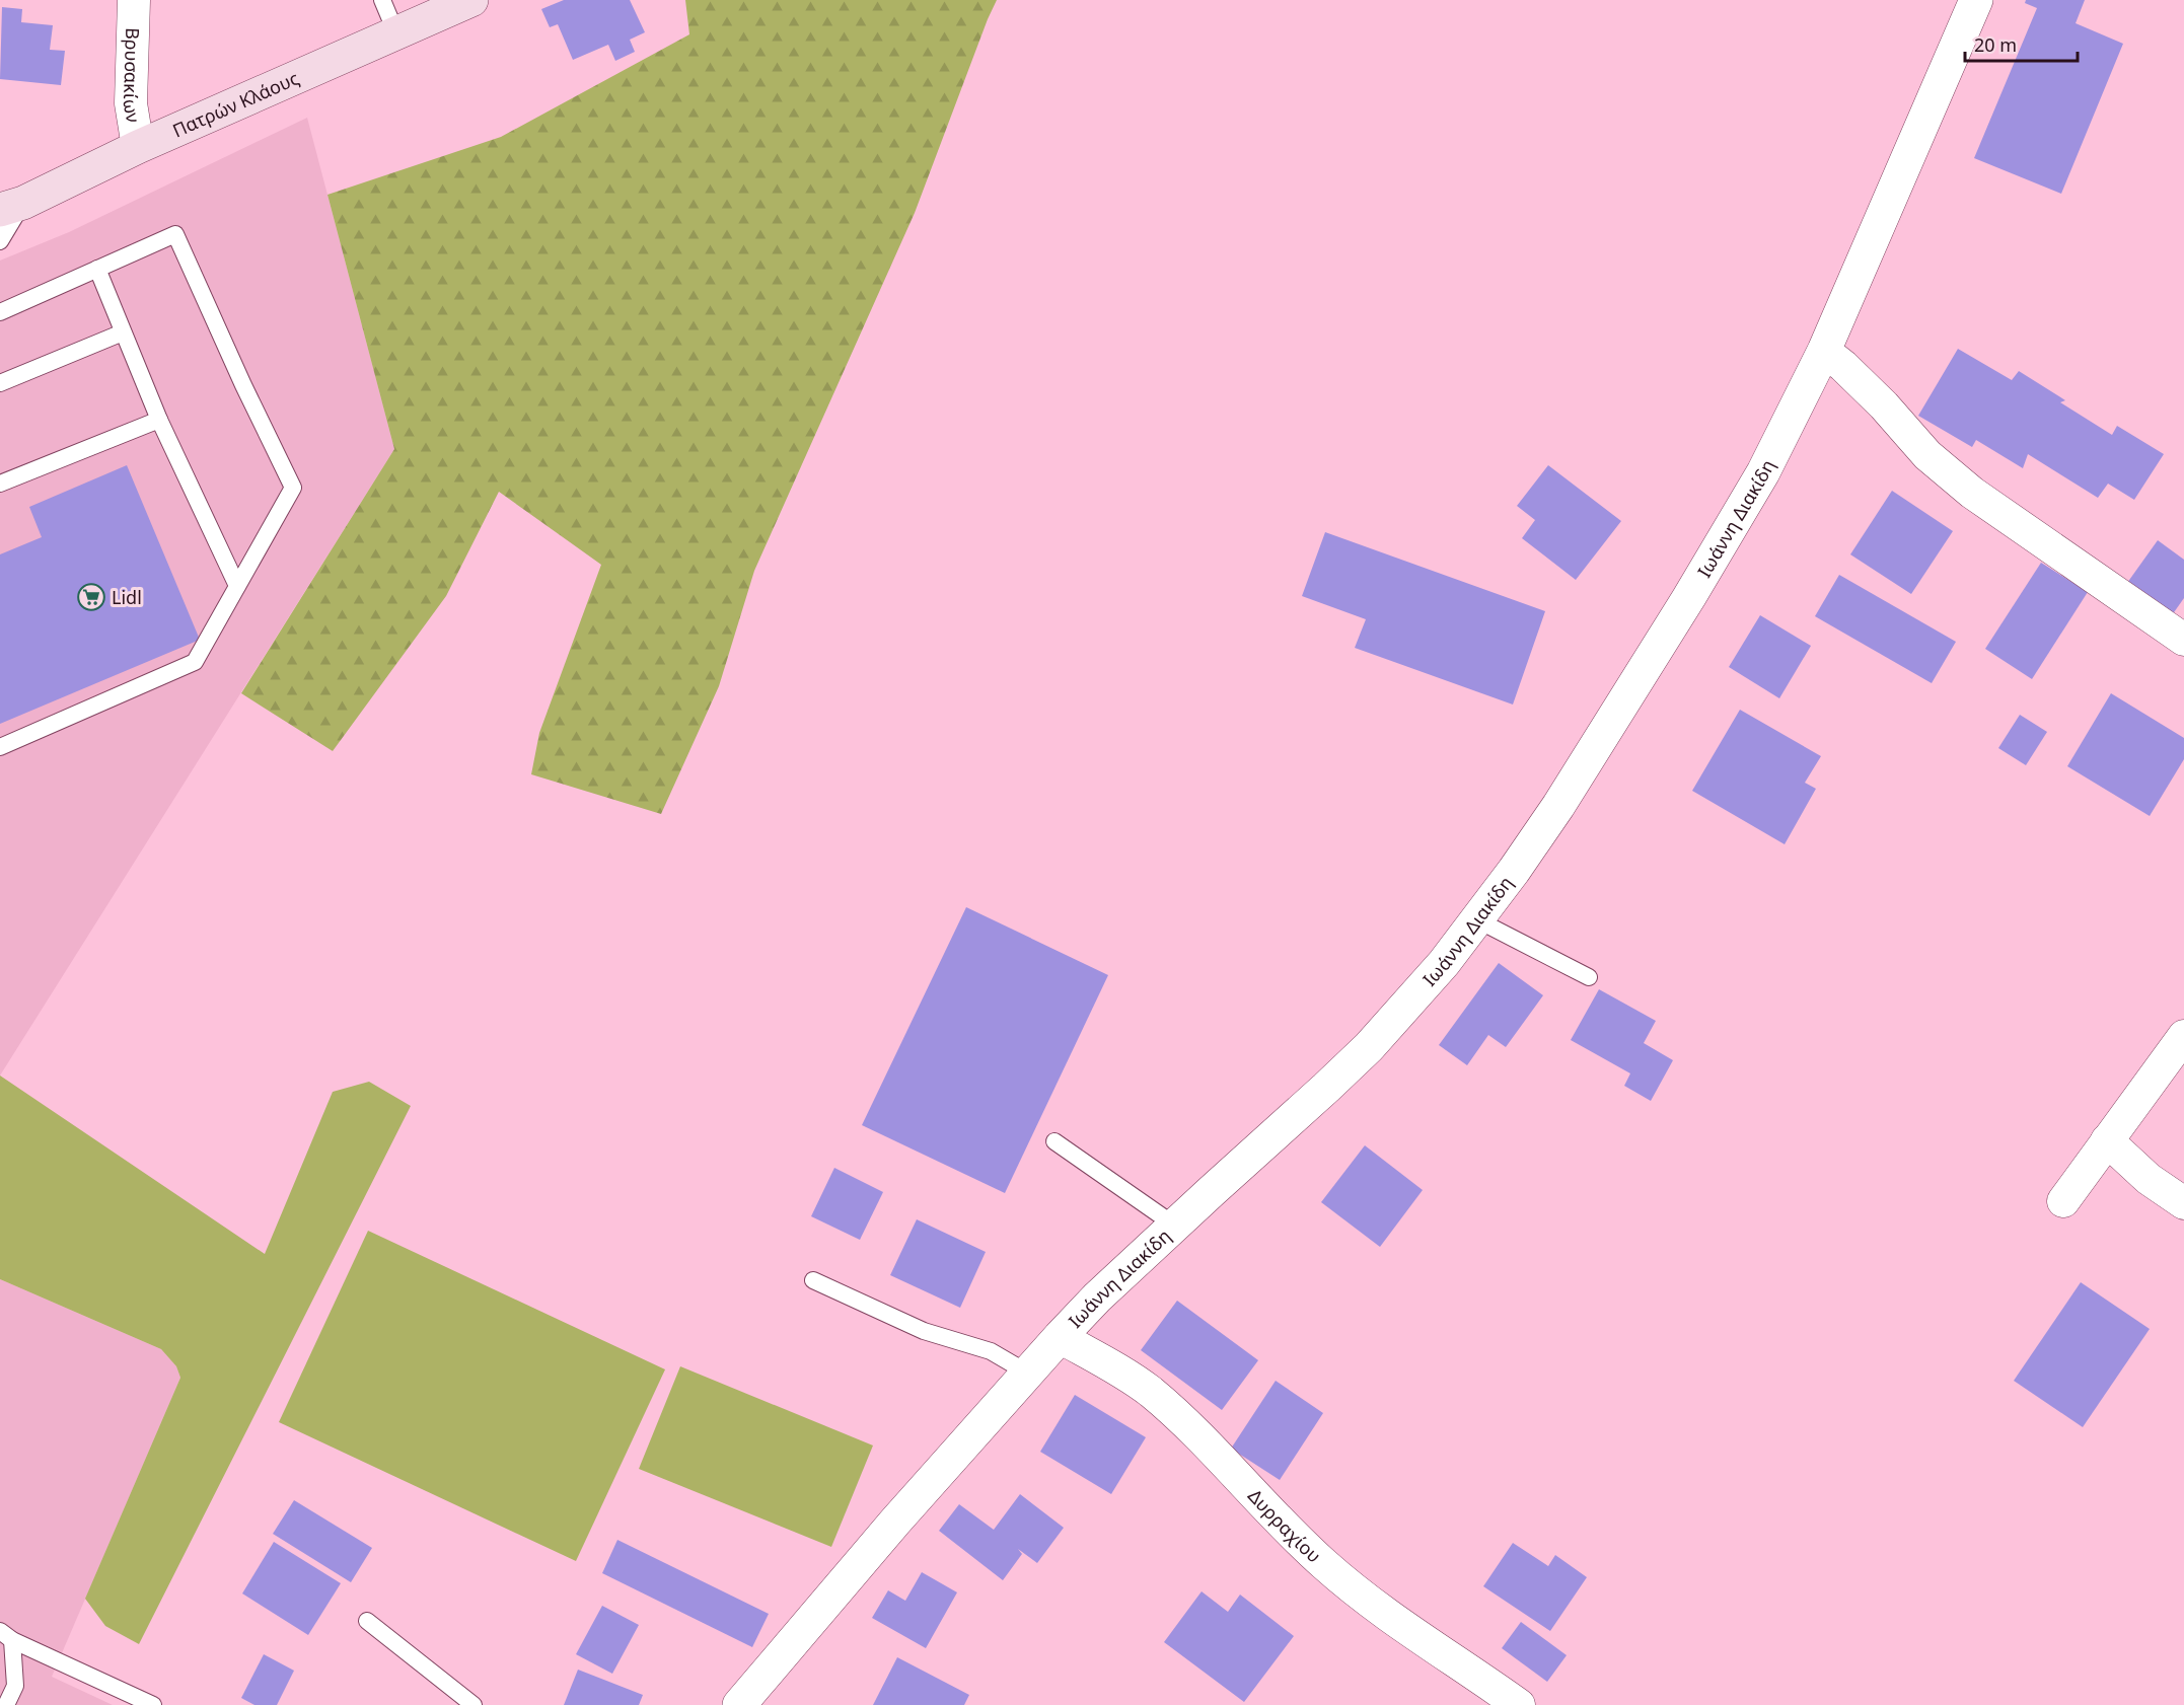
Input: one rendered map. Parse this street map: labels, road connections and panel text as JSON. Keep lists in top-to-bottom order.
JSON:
{
  "streets": {
    "main road": ["Πατρών Κλάους"],
    "street": ["Βρυσακίων", "Ιωάννη Διακίδη", "Δυρραχίου"]
  },
  "crossings": [
    ["Βρυσακίων", "Πατρών Κλάους"],
    ["Ιωάννη Διακίδη", "Δυρραχίου"]
  ],
  "places": {
    "supermarket": ["Lidl"]
  },
  "scale_bar": "20 m"
}
